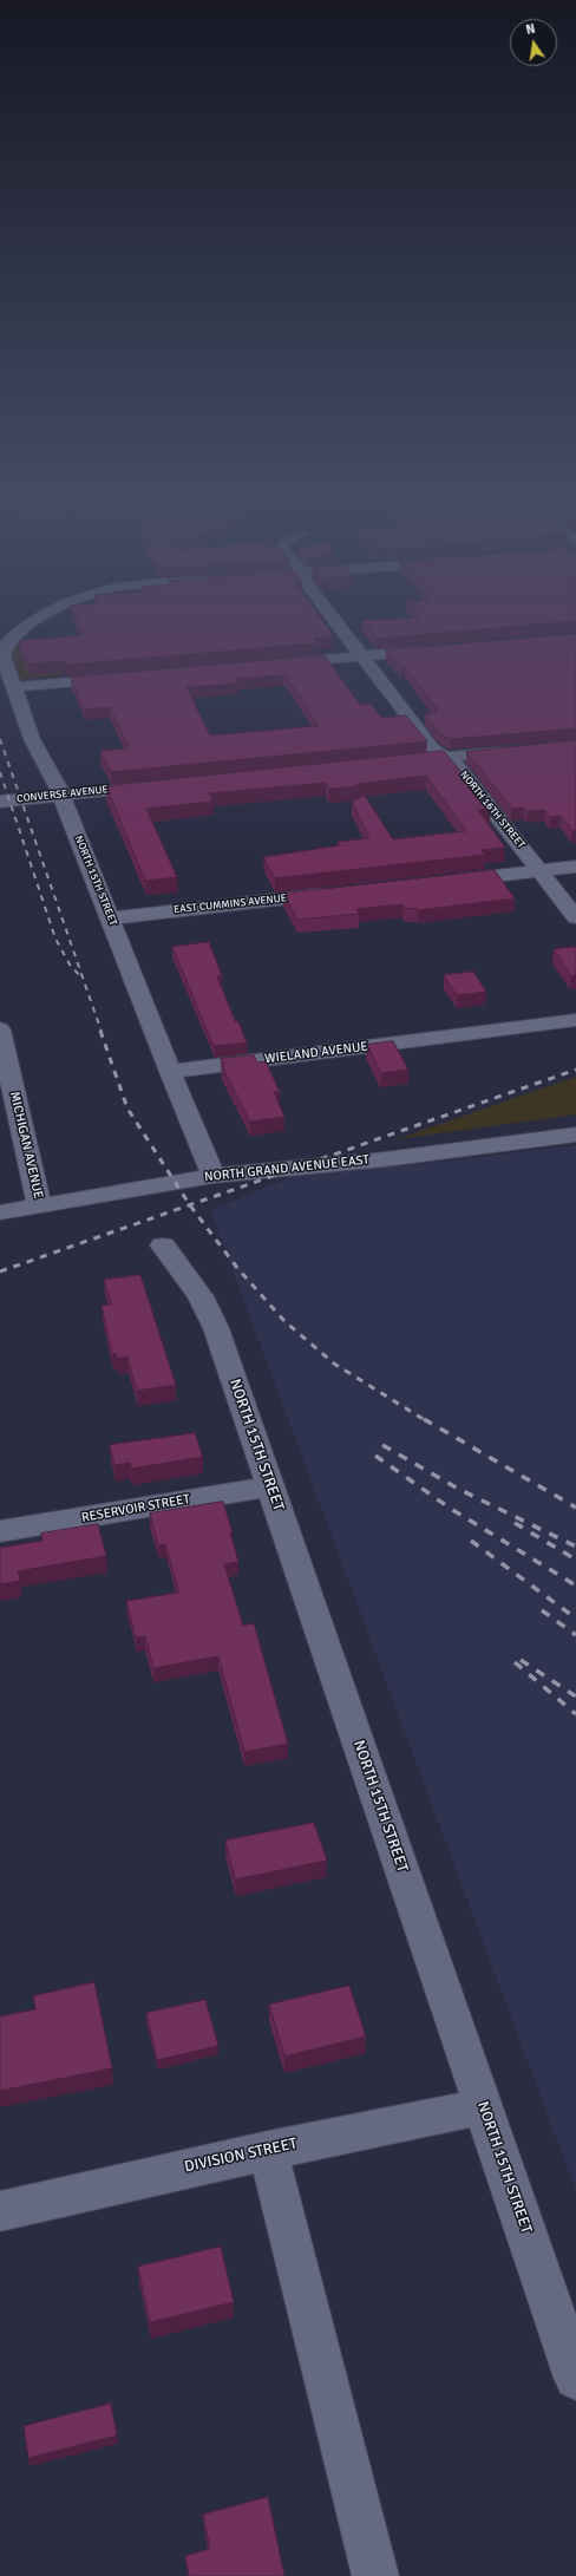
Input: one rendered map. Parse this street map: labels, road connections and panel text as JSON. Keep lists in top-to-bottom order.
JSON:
{
  "streets": {
    "street": [
      "CONVERSE AVENUE",
      "NORTH 16TH STREET",
      "NORTH 15TH STREET",
      "EAST CUMMINS AVENUE",
      "WIELAND AVENUE",
      "MICHIGAN AVENUE",
      "NORTH GRAND AVENUE EAST",
      "RESERVOIR STREET",
      "DIVISION STREET"
    ]
  },
  "crossings": [
    ["CONVERSE AVENUE", "NORTH 15TH STREET"],
    ["NORTH 15TH STREET", "EAST CUMMINS AVENUE"],
    ["NORTH 15TH STREET", "WIELAND AVENUE"],
    ["NORTH 15TH STREET", "NORTH GRAND AVENUE EAST"],
    ["NORTH 15TH STREET", "RESERVOIR STREET"],
    ["NORTH 15TH STREET", "DIVISION STREET"],
    ["MICHIGAN AVENUE", "NORTH GRAND AVENUE EAST"]
  ],
  "north": "top"
}
